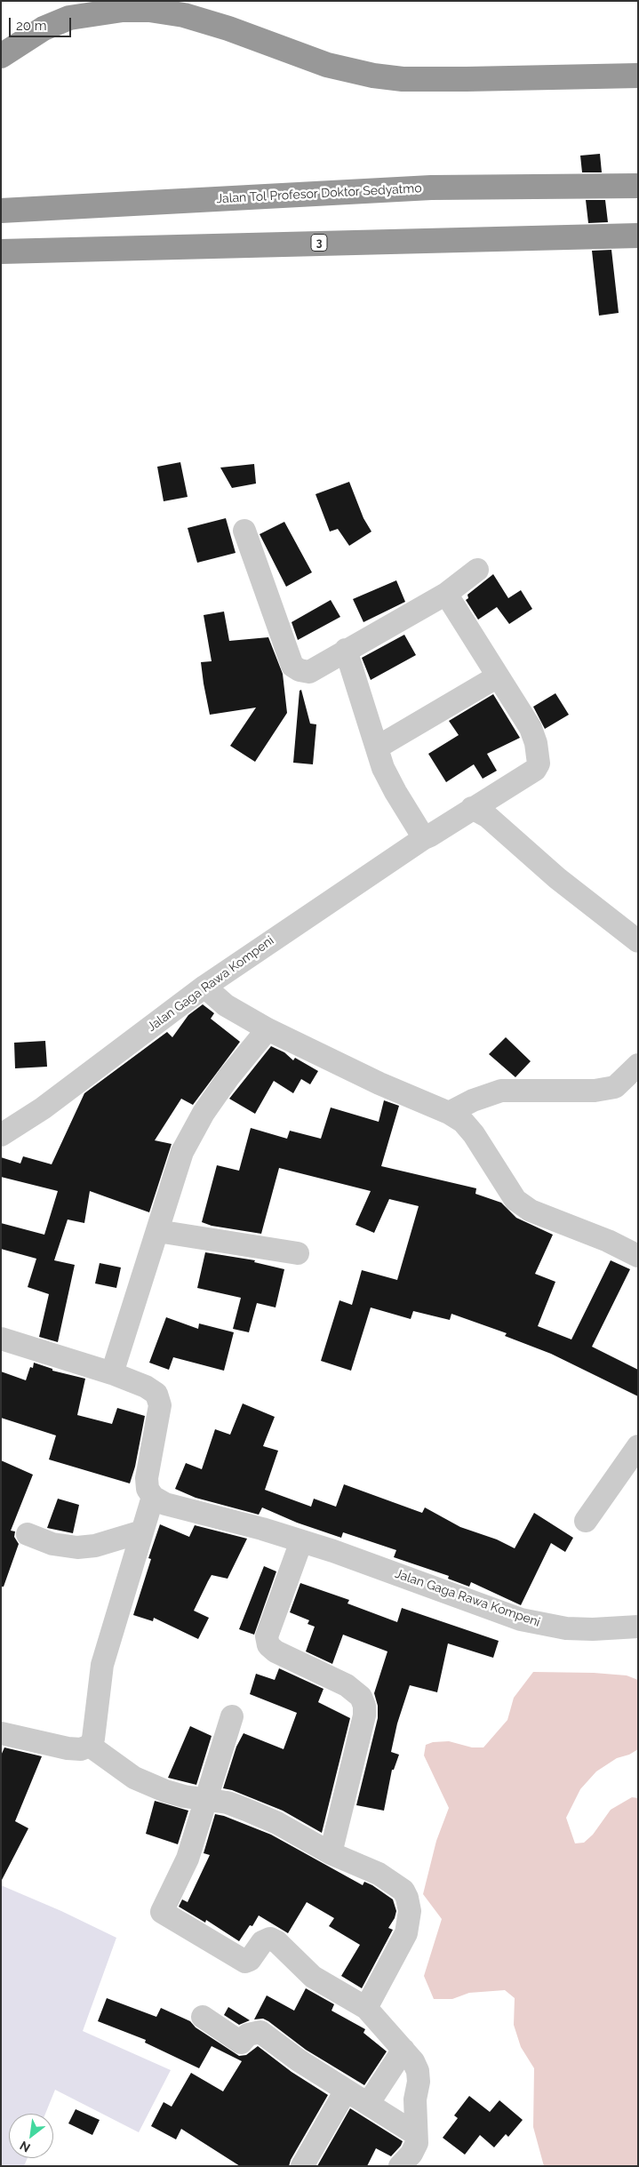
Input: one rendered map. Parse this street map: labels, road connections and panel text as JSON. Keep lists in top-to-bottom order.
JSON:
{
  "streets": {
    "highway": ["Jalan Tol Profesor Doktor Sedyatmo", "3"],
    "street": ["Jalan Gaga Rawa Kompeni"]
  },
  "scale_bar": "20 m",
  "north": "bottom left"
}
